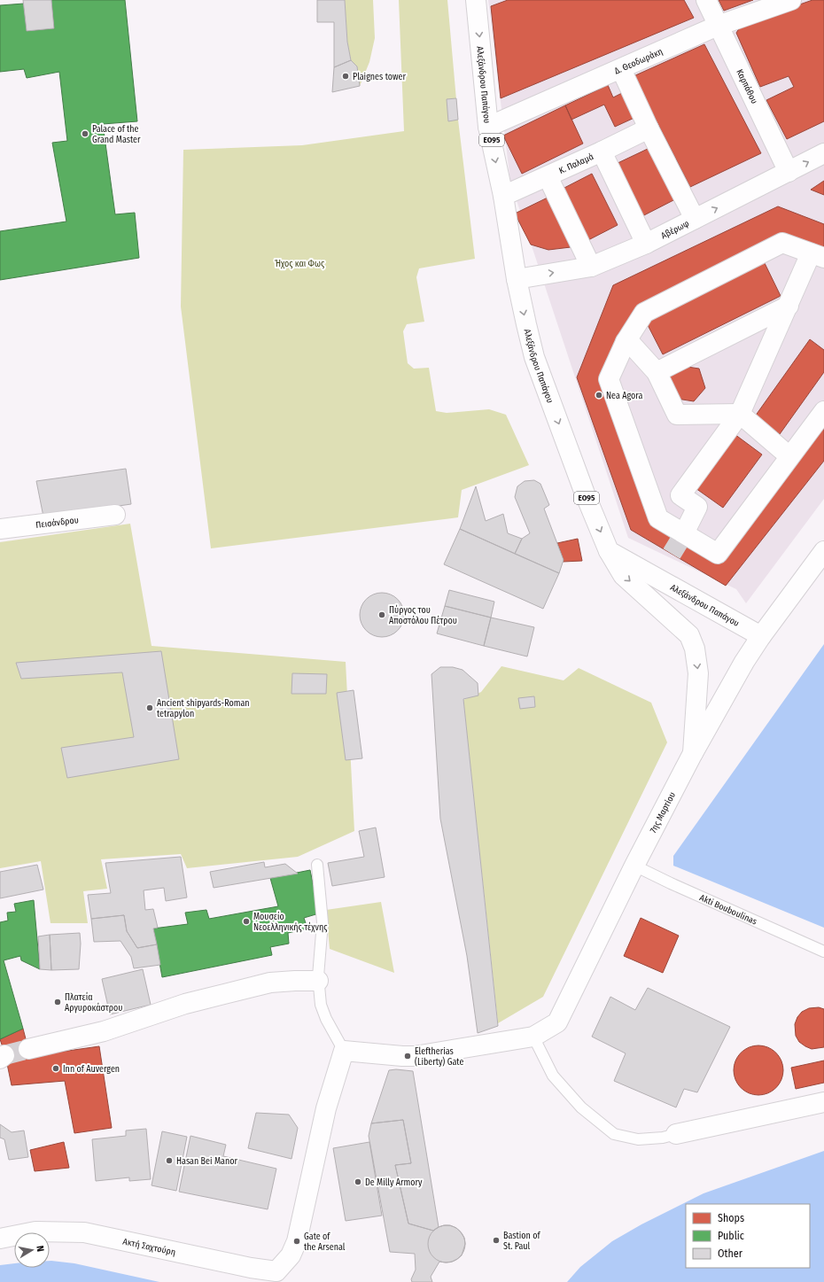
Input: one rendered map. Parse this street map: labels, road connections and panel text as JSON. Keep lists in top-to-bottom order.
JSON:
{
  "streets": {
    "street": [
      "Δ. Θεοδωράκη",
      "Αλεξάνδρου Παπάγου",
      "Καρπάθου",
      "ΕΟ95",
      "Κ. Παλαμά",
      "Αβέρωφ",
      "Πεισάνδρου",
      "7ης Μαρτίου",
      "Ακτή Σαχτούρη"
    ],
    "lane": ["Akti Bouboulinas"]
  },
  "crossings": [
    ["Δ. Θεοδωράκη", "Αλεξάνδρου Παπάγου"],
    ["Δ. Θεοδωράκη", "Καρπάθου"],
    ["Αλεξάνδρου Παπάγου", "Κ. Παλαμά"],
    ["Αλεξάνδρου Παπάγου", "Αβέρωφ"],
    ["Αλεξάνδρου Παπάγου", "7ης Μαρτίου"],
    ["Καρπάθου", "Αβέρωφ"],
    ["7ης Μαρτίου", "Akti Bouboulinas"],
    ["7ης Μαρτίου", "Ακτή Σαχτούρη"]
  ],
  "one_way": ["Αλεξάνδρου Παπάγου"],
  "parks": ["Ήχος και Φως"],
  "places": [
    "Plaignes tower",
    "Palace of the Grand Master",
    "Nea Agora",
    "Πύργος του Αποστόλου Πέτρου",
    "Ancient shipyards-Roman tetrapylon",
    "Μουσείο Νεοελληνικής τέχνης",
    "Πλατεία Αργυροκάστρου",
    "Eleftherias (Liberty) Gate",
    "Inn of Auvergen",
    "Hasan Bei Manor",
    "De Milly Armory",
    "Bastion of St. Paul",
    "Gate of the Arsenal"
  ],
  "legend": ["Shops", "Public", "Other"],
  "north": "right"
}
